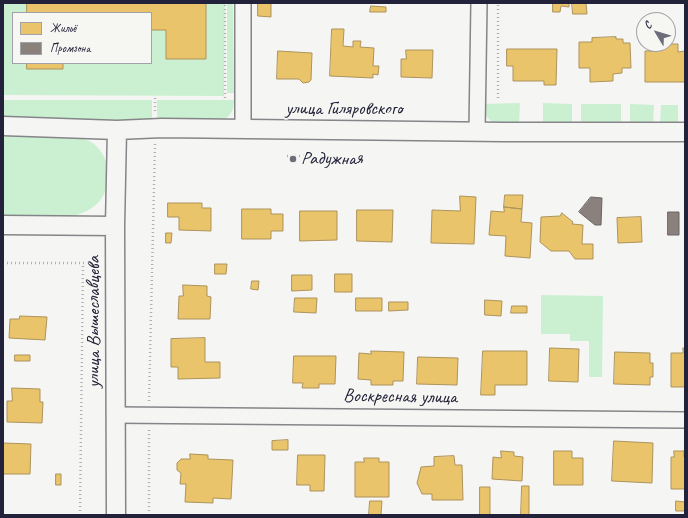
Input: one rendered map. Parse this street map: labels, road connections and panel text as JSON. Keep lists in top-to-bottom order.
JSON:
{
  "streets": {
    "street": ["улица Гиляровского", "улица Вышеславцева", "Воскресная улица"]
  },
  "crossings": [
    ["улица Гиляровского", "улица Вышеславцева"],
    ["улица Вышеславцева", "Воскресная улица"]
  ],
  "places": ["Радужная"],
  "legend": ["Жильё", "Промзона"],
  "north": "top left"
}
